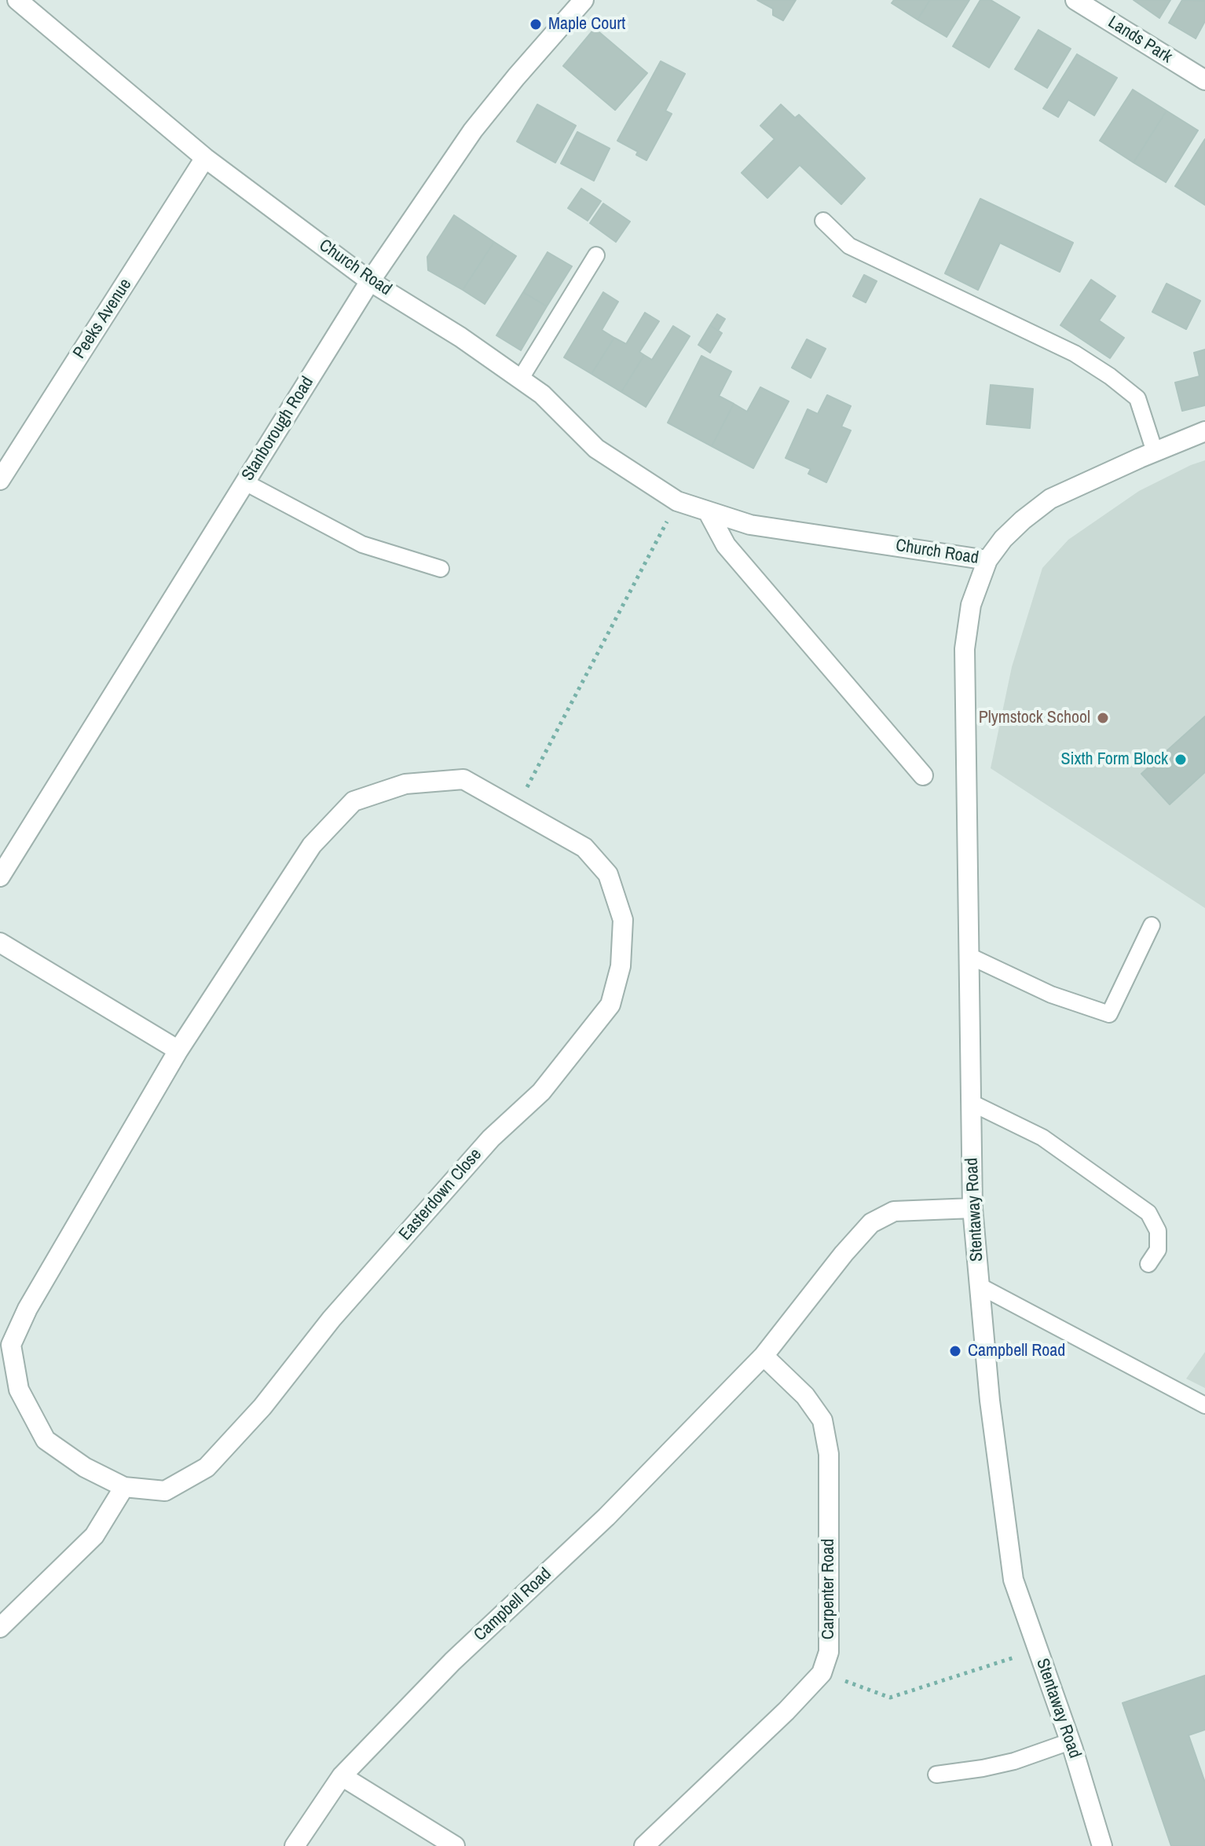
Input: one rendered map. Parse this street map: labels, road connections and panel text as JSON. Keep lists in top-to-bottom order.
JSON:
{
  "streets": {
    "street": [
      "Lands Park",
      "Church Road",
      "Peeks Avenue",
      "Stanborough Road",
      "Easterdown Close",
      "Stentaway Road",
      "Carpenter Road",
      "Campbell Road"
    ]
  },
  "crossings": [
    ["Church Road", "Peeks Avenue"],
    ["Church Road", "Stanborough Road"],
    ["Church Road", "Stentaway Road"],
    ["Stentaway Road", "Campbell Road"],
    ["Carpenter Road", "Campbell Road"]
  ],
  "places": [
    "Maple Court",
    "Plymstock School",
    "Sixth Form Block",
    "Campbell Road"
  ]
}
